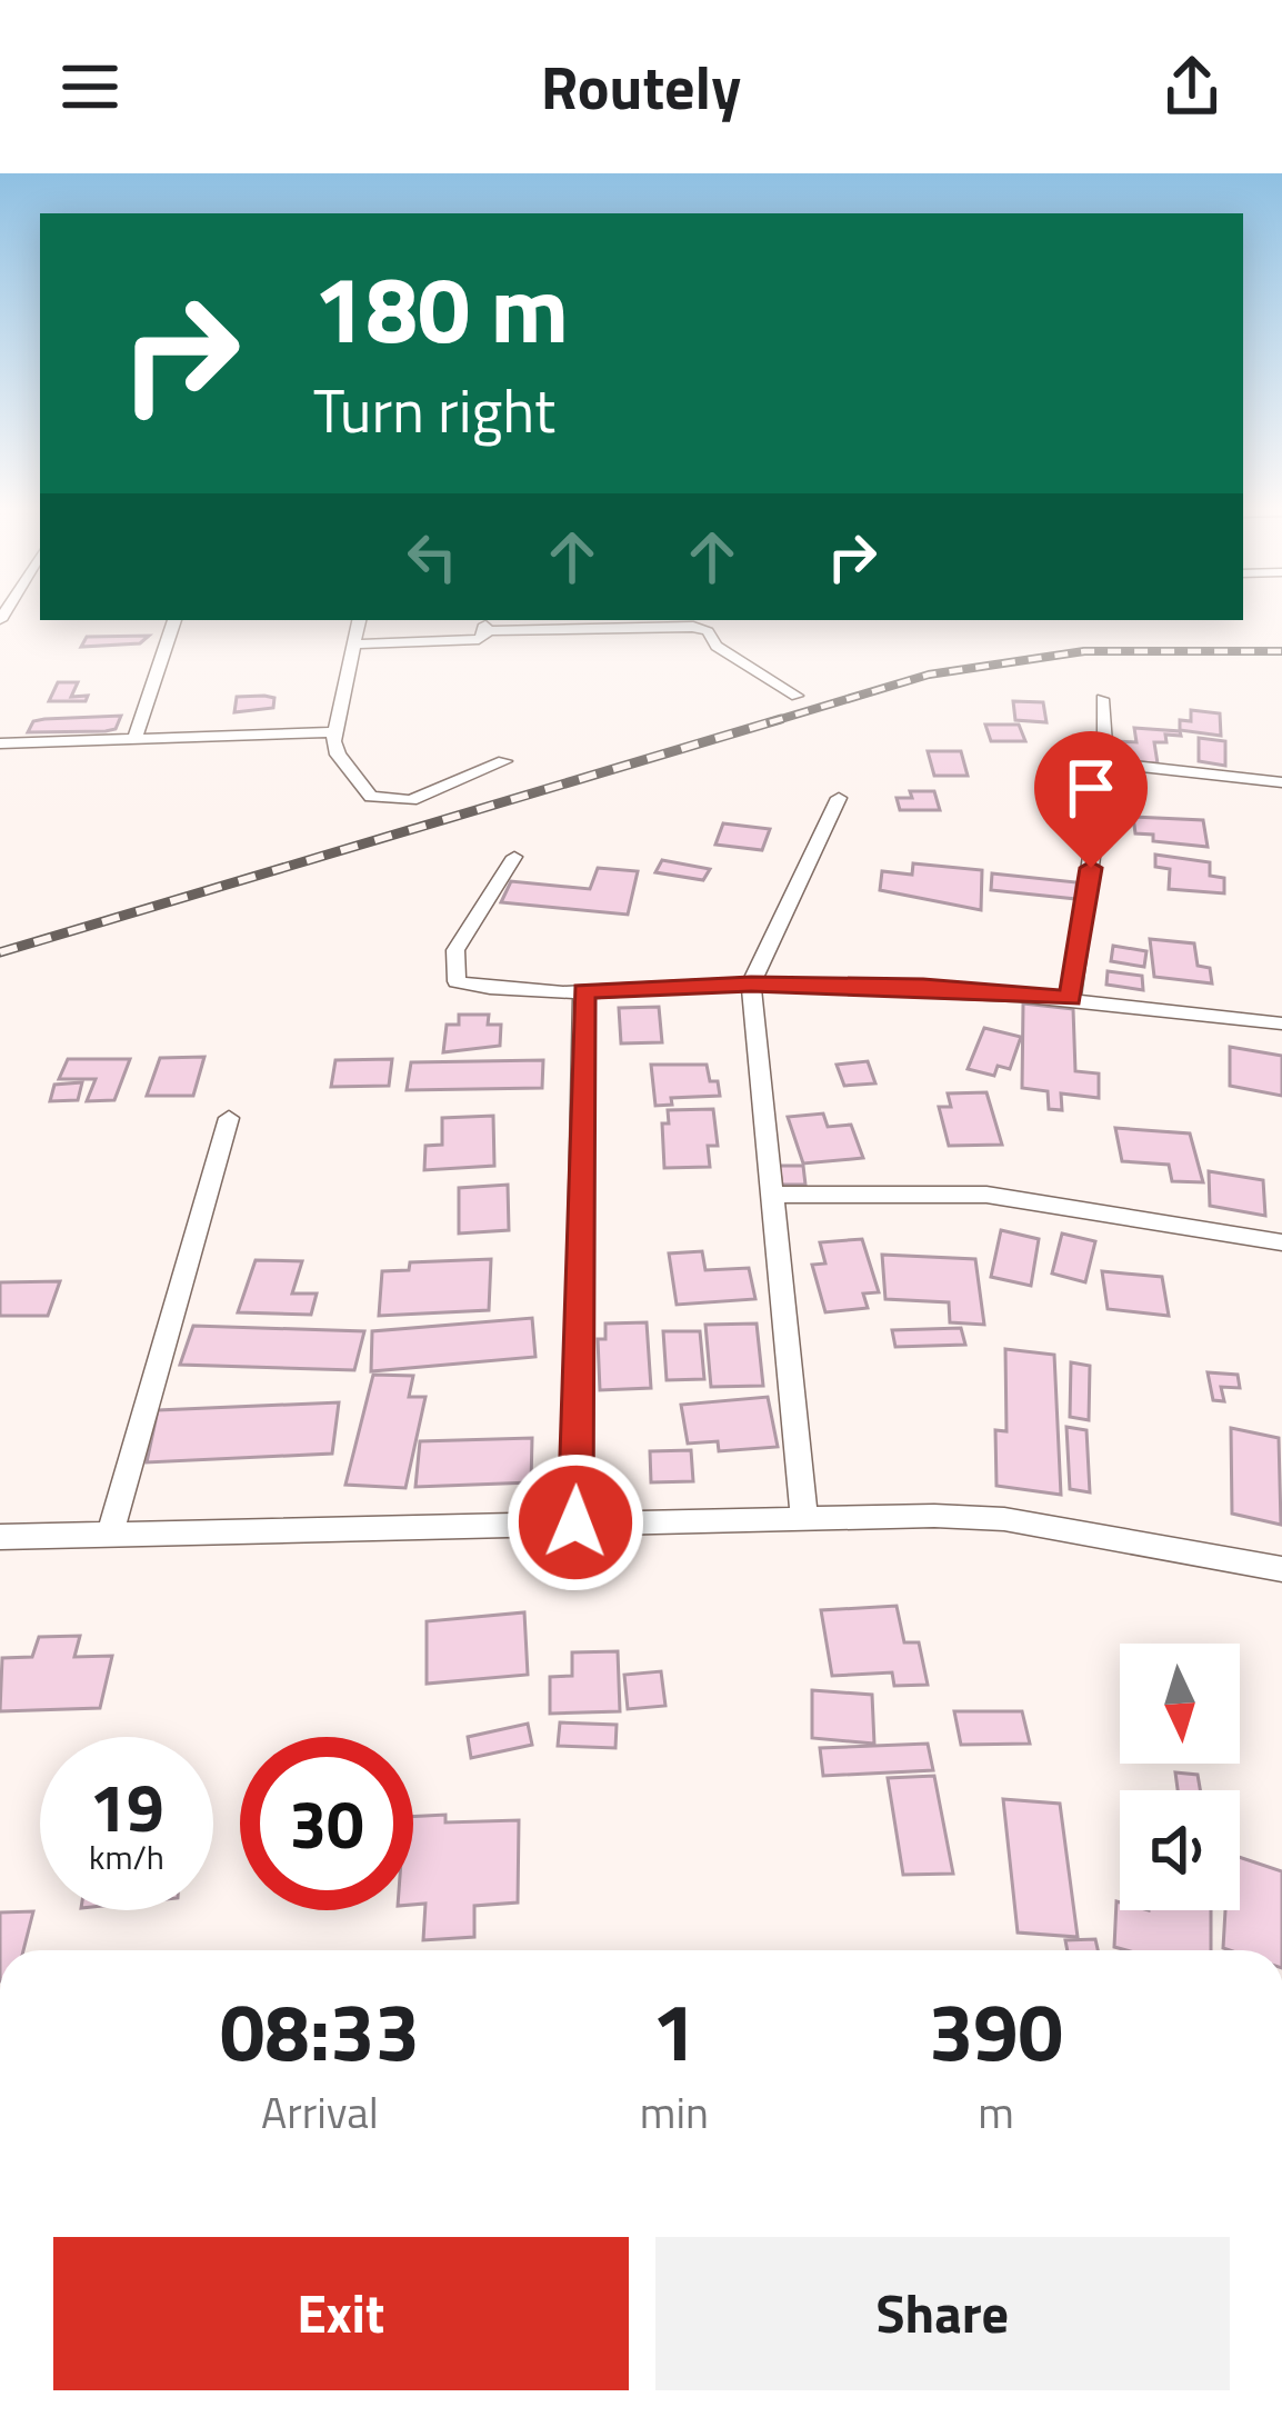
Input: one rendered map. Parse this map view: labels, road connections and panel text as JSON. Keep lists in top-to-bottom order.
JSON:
{
  "north": "bottom",
  "page": {
    "header": "Routely",
    "turn": ["180 m", "Turn right"],
    "speed": "19 km/h",
    "limit": "30",
    "eta": [
      "08:33",
      "Arrival",
      "1",
      "min",
      "390",
      "m"
    ],
    "buttons": ["Exit", "Share"]
  }
}
